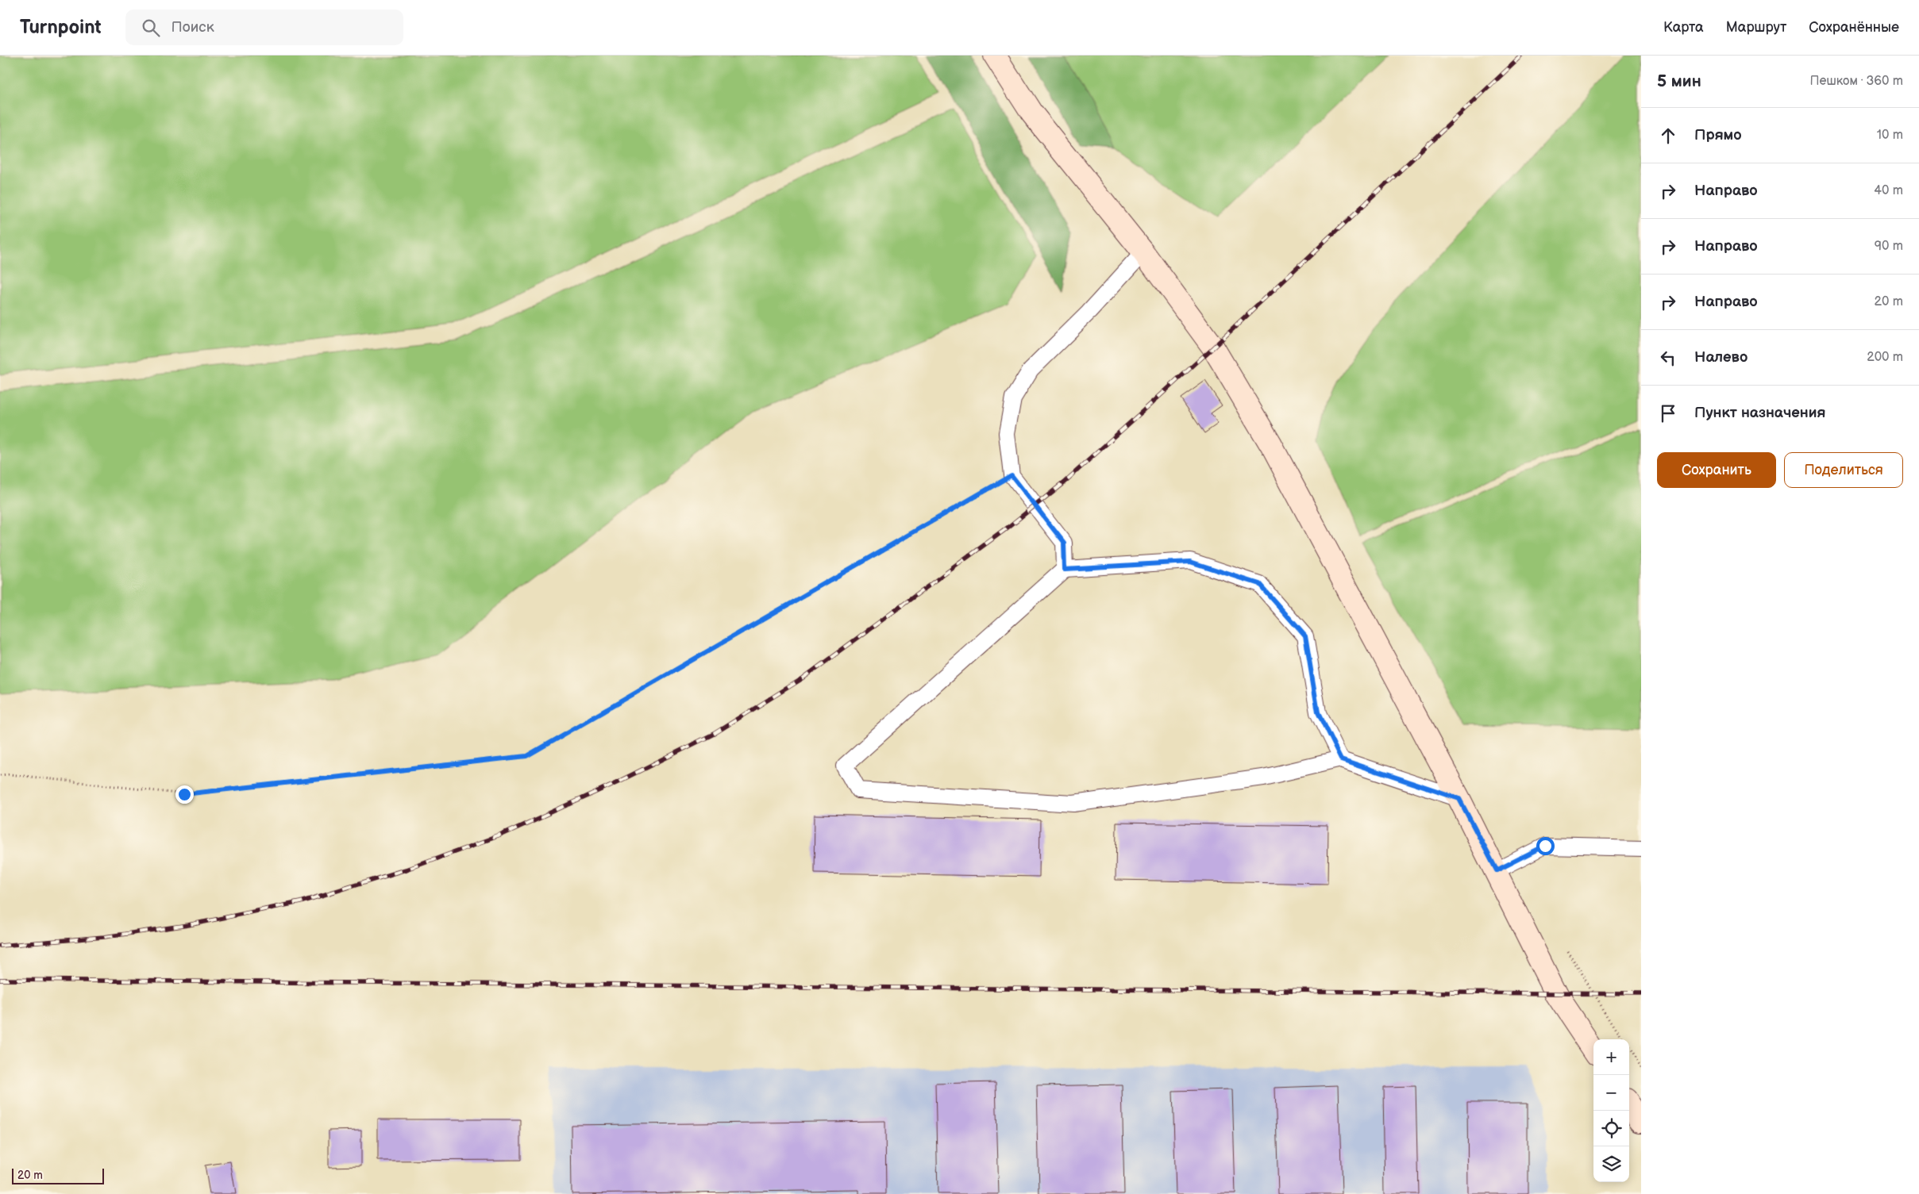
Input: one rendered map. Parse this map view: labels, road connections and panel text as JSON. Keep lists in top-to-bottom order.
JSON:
{
  "scale_bar": "20 m",
  "page": {
    "header": "Turnpoint",
    "search": "Поиск",
    "nav": ["Карта", "Маршрут", "Сохранённые"],
    "heading": ["5 мин", "Пешком · 360 m"],
    "list": [
      ["Прямо", "10 m"],
      ["Направо", "40 m"],
      ["Направо", "90 m"],
      ["Направо", "20 m"],
      ["Налево", "200 m"],
      "Пункт назначения"
    ],
    "buttons": ["Сохранить", "Поделиться"],
    "map_buttons": ["+", "−"],
    "scale": "20 m"
  }
}
